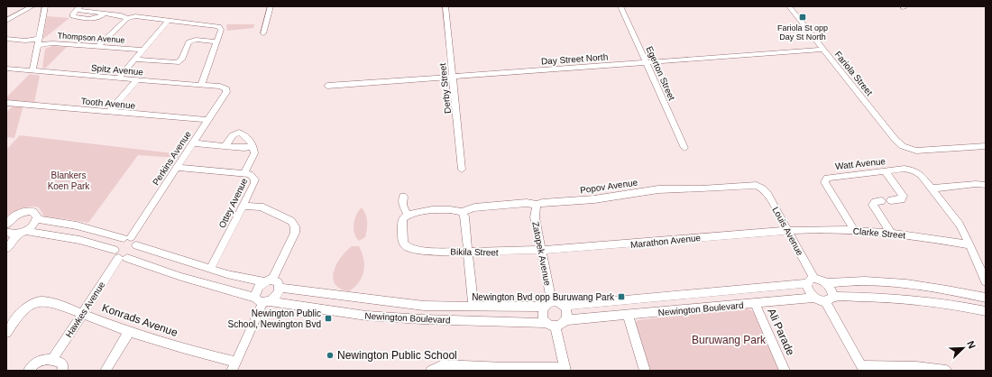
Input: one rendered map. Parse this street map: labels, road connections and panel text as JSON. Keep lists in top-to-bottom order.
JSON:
{
  "streets": {
    "street": [
      "Thompson Avenue",
      "Day Street North",
      "Spitz Avenue",
      "Egerton Street",
      "Fariola Street",
      "Derby Street",
      "Tooth Avenue",
      "Perkins Avenue",
      "Watt Avenue",
      "Popov Avenue",
      "Ottey Avenue",
      "Louis Avenue",
      "Clarke Street",
      "Marathon Avenue",
      "Bikila Street",
      "Zatopek Avenue",
      "Newington Boulevard",
      "Hawkes Avenue",
      "Konrads Avenue",
      "Ali Parade"
    ]
  },
  "crossings": [
    ["Day Street North", "Egerton Street"],
    ["Day Street North", "Fariola Street"],
    ["Day Street North", "Derby Street"],
    ["Spitz Avenue", "Perkins Avenue"],
    ["Tooth Avenue", "Perkins Avenue"],
    ["Perkins Avenue", "Ottey Avenue"],
    ["Perkins Avenue", "Newington Boulevard"],
    ["Perkins Avenue", "Hawkes Avenue"],
    ["Watt Avenue", "Clarke Street"],
    ["Popov Avenue", "Louis Avenue"],
    ["Popov Avenue", "Bikila Street"],
    ["Popov Avenue", "Zatopek Avenue"],
    ["Louis Avenue", "Clarke Street"],
    ["Louis Avenue", "Marathon Avenue"],
    ["Louis Avenue", "Newington Boulevard"],
    ["Clarke Street", "Marathon Avenue"],
    ["Marathon Avenue", "Bikila Street"],
    ["Marathon Avenue", "Zatopek Avenue"],
    ["Bikila Street", "Zatopek Avenue"],
    ["Zatopek Avenue", "Newington Boulevard"],
    ["Newington Boulevard", "Hawkes Avenue"],
    ["Newington Boulevard", "Ali Parade"],
    ["Hawkes Avenue", "Konrads Avenue"]
  ],
  "parks": ["Blankers Koen Park", "Buruwang Park"],
  "places": {
    "transit": ["Fariola St opp Day St North", "Newington Bvd opp Buruwang Park", "Newington Public School, Newington Bvd"],
    "other": ["Newington Public School"]
  },
  "north": "top right"
}
